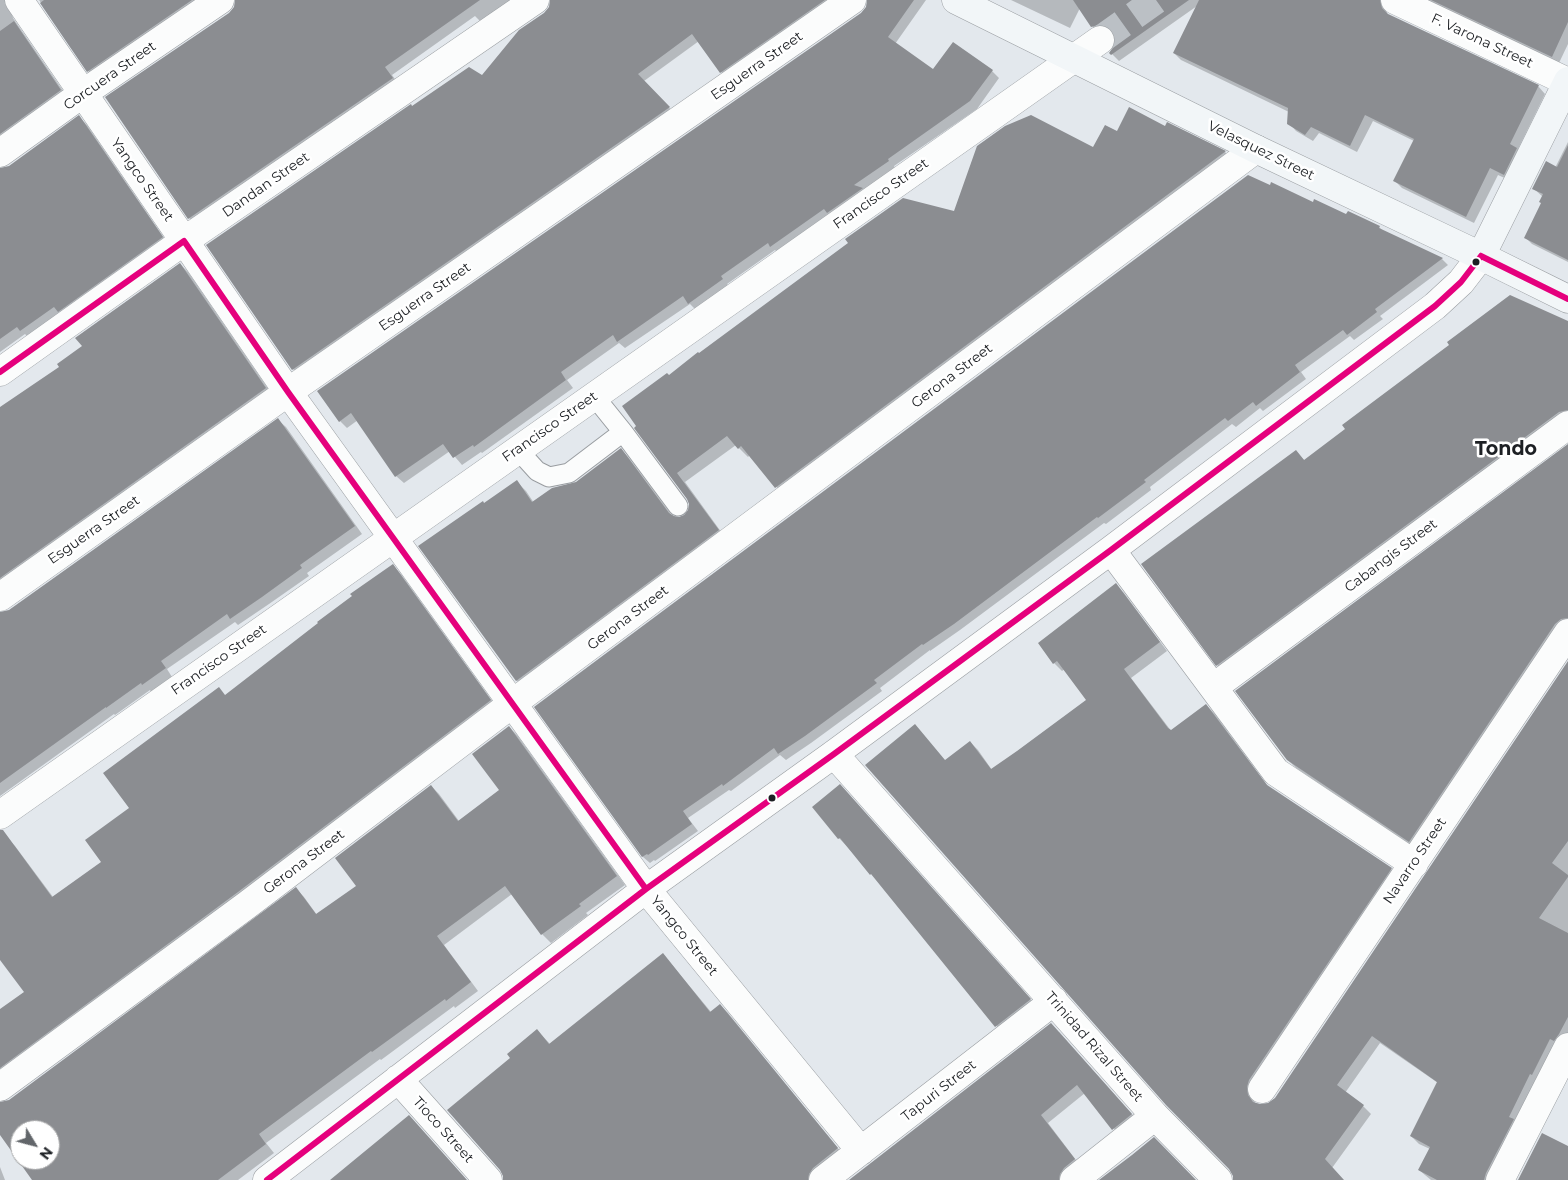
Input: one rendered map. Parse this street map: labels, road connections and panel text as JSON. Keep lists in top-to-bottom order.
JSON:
{
  "streets": {
    "street": [
      "F. Varona Street",
      "Esguerra Street",
      "Corcuera Street",
      "Velasquez Street",
      "Yangco Street",
      "Dandan Street",
      "Francisco Street",
      "Gerona Street",
      "Cabangis Street",
      "Navarro Street",
      "Trinidad Rizal Street",
      "Tapuri Street",
      "Tioco Street"
    ]
  },
  "crossings": [
    ["Esguerra Street", "Yangco Street"],
    ["Corcuera Street", "Yangco Street"],
    ["Velasquez Street", "Francisco Street"],
    ["Velasquez Street", "Gerona Street"],
    ["Yangco Street", "Dandan Street"],
    ["Yangco Street", "Francisco Street"],
    ["Yangco Street", "Gerona Street"],
    ["Yangco Street", "Tapuri Street"],
    ["Trinidad Rizal Street", "Tapuri Street"]
  ],
  "districts": ["Tondo"],
  "north": "bottom right"
}
